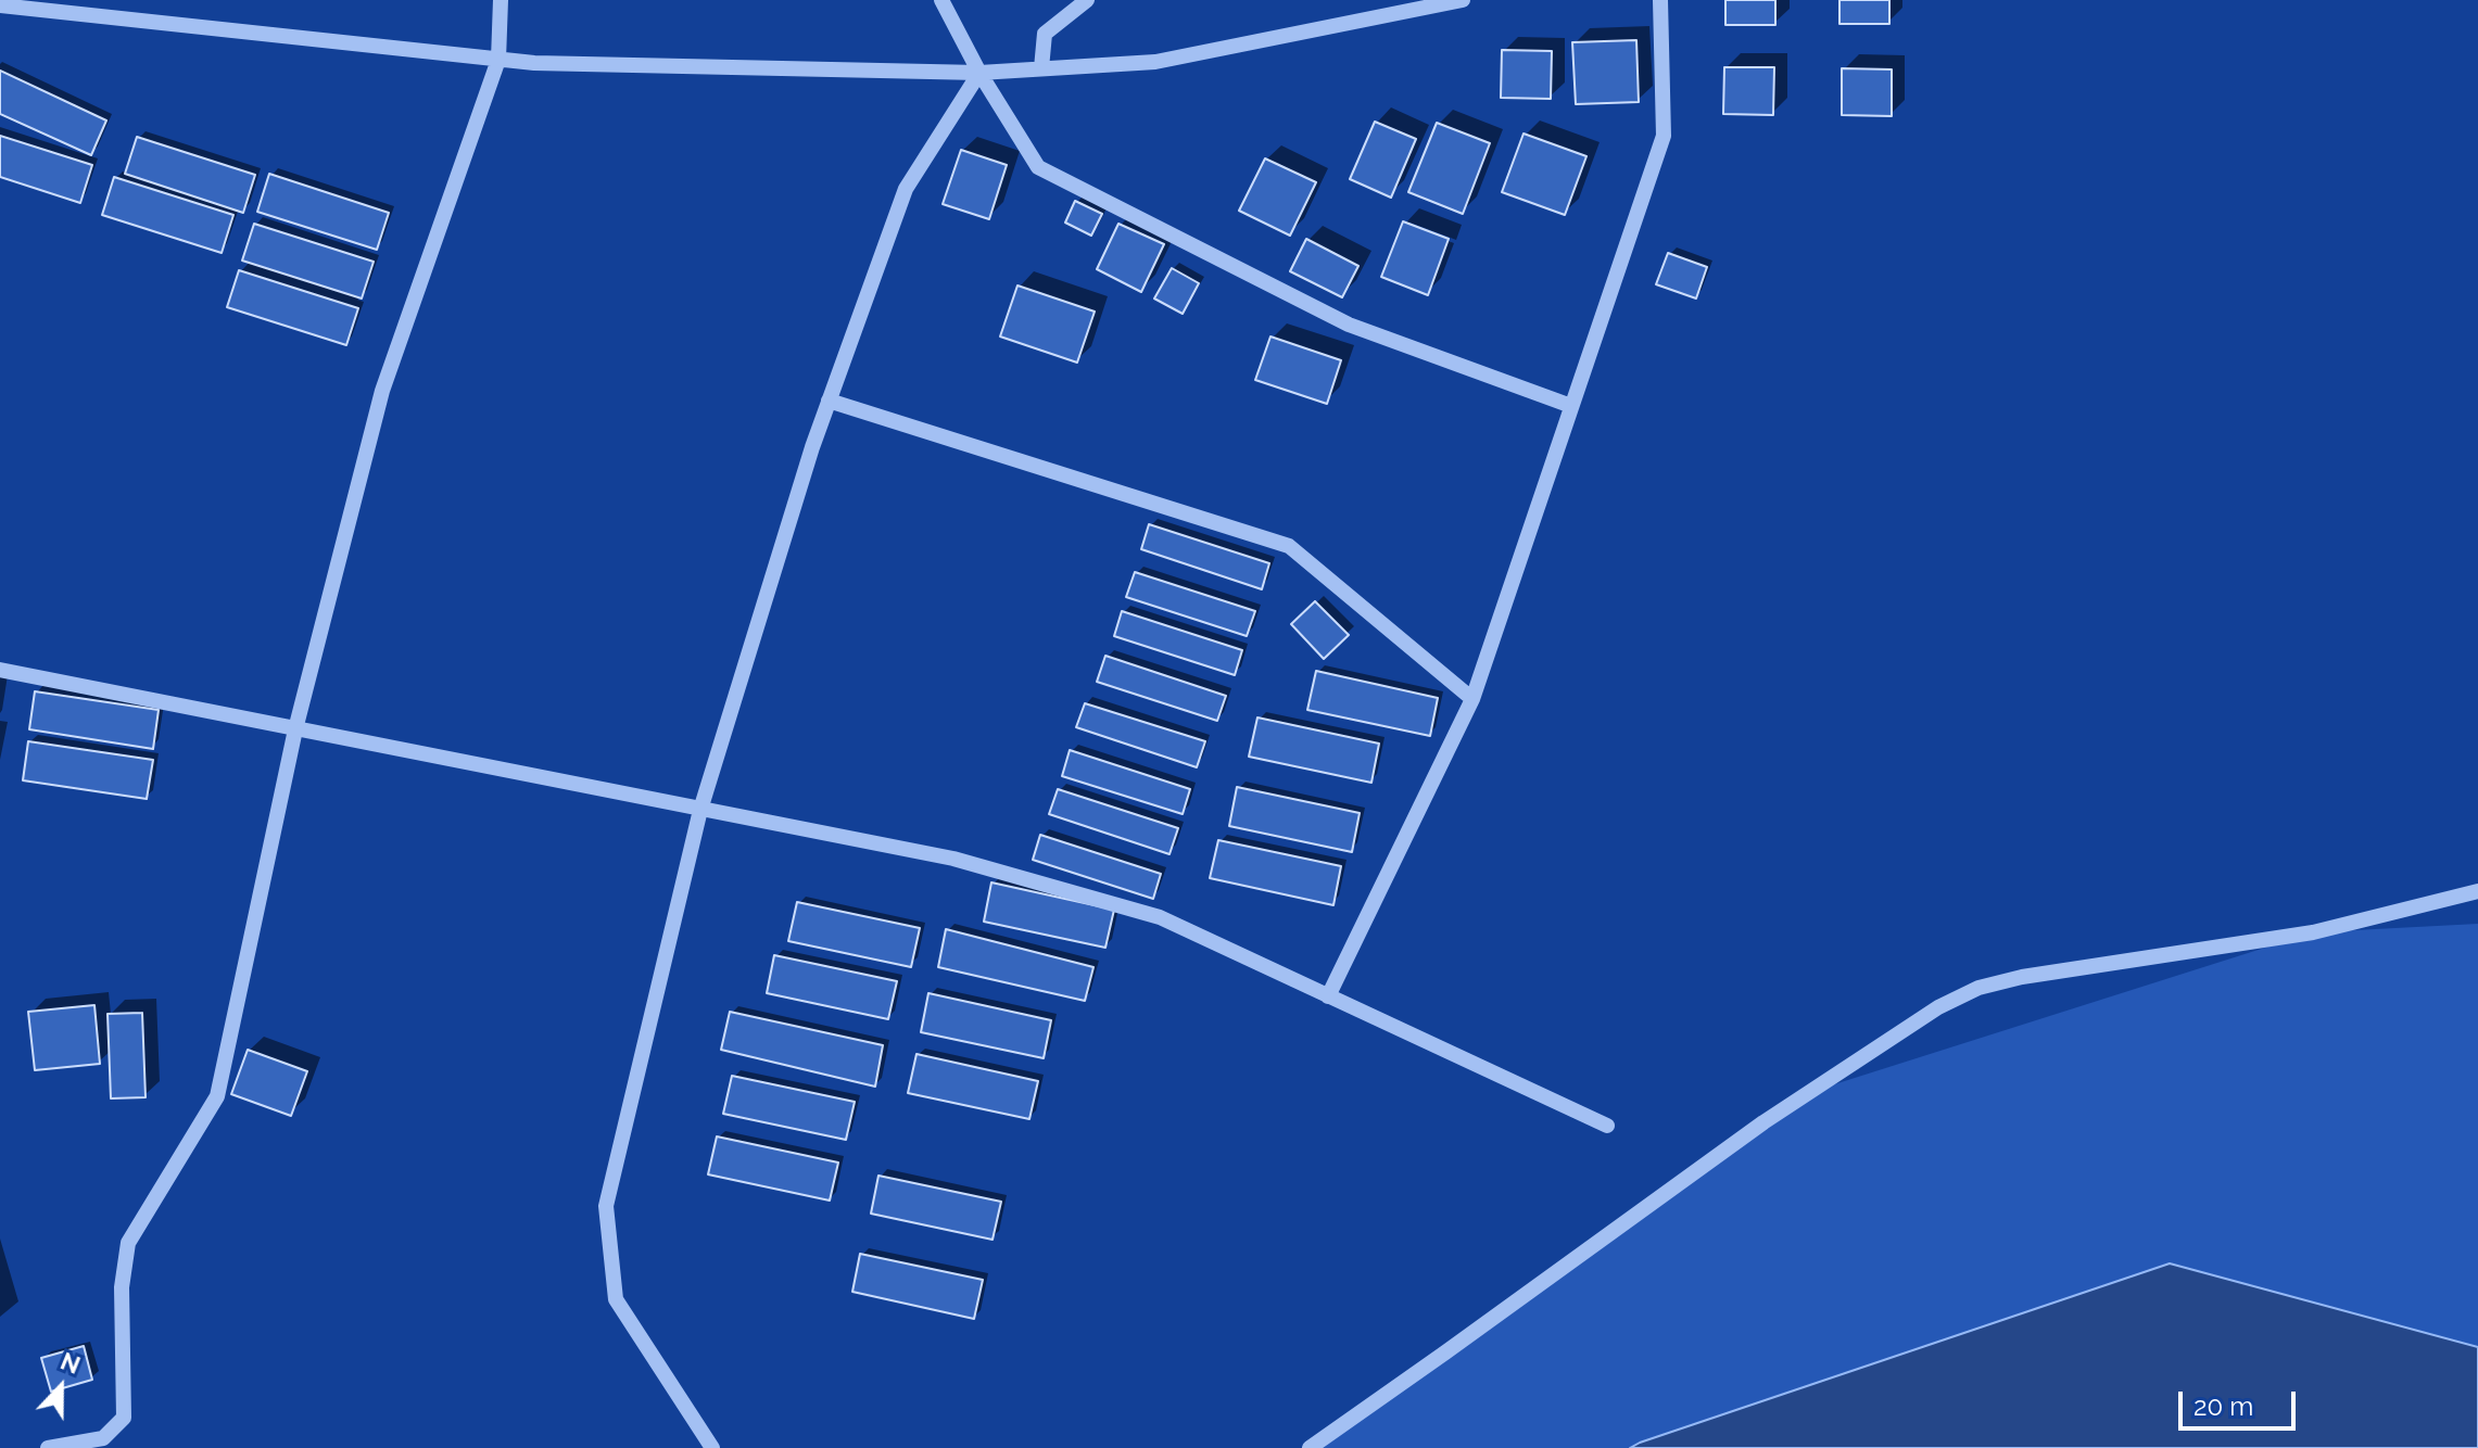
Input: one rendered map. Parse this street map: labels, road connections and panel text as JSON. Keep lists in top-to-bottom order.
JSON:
{
  "scale_bar": "20 m",
  "north": "top"
}
